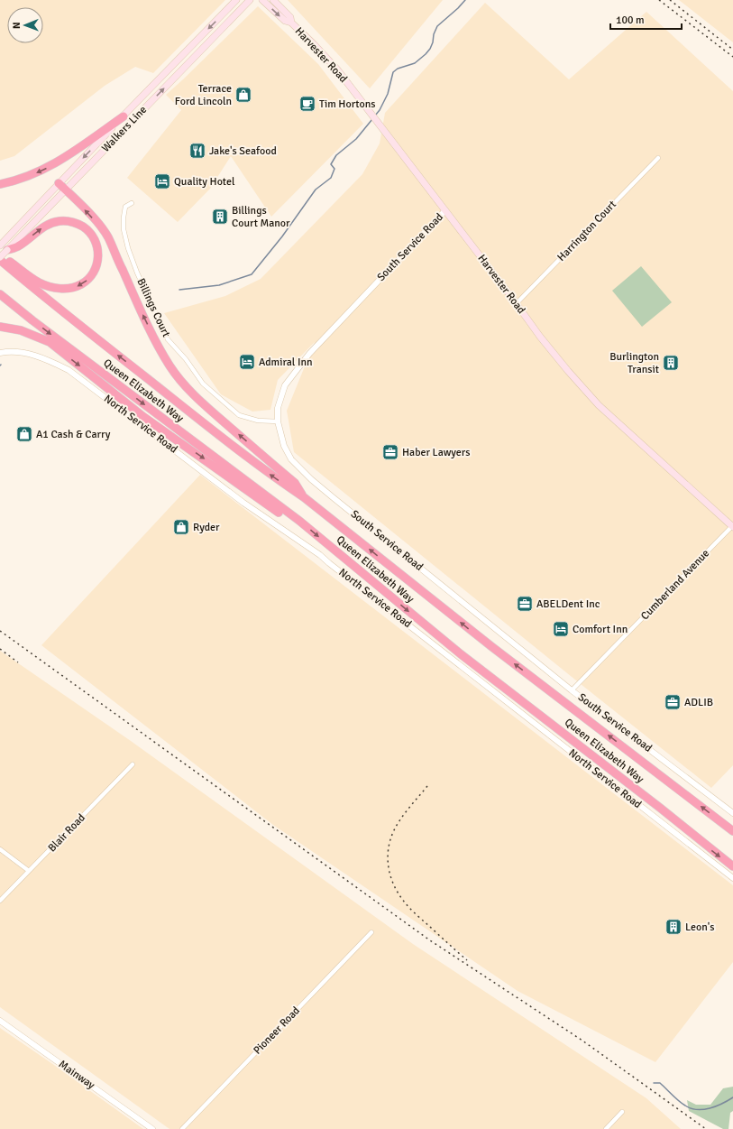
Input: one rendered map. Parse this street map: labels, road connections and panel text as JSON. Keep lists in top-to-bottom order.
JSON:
{
  "streets": {
    "highway": ["Queen Elizabeth Way"],
    "main road": ["Harvester Road", "Walkers Line"],
    "street": [
      "Harrington Court",
      "South Service Road",
      "Billings Court",
      "North Service Road",
      "Cumberland Avenue",
      "Blair Road",
      "Pioneer Road",
      "Mainway"
    ]
  },
  "crossings": [
    ["Harvester Road", "Harrington Court"],
    ["Harvester Road", "South Service Road"],
    ["Harvester Road", "Cumberland Avenue"],
    ["Walkers Line", "Queen Elizabeth Way"],
    ["South Service Road", "Billings Court"],
    ["South Service Road", "Cumberland Avenue"]
  ],
  "places": {
    "shop": ["Terrace Ford Lincoln", "A1 Cash & Carry", "Ryder"],
    "cafe": ["Tim Hortons"],
    "restaurant": ["Jake's Seafood"],
    "hotel": ["Quality Hotel", "Admiral Inn", "Comfort Inn"],
    "building": ["Billings Court Manor", "Burlington Transit", "Leon's"],
    "office": ["Haber Lawyers", "ABELDent Inc", "ADLIB"]
  },
  "scale_bar": "100 m",
  "north": "left"
}
